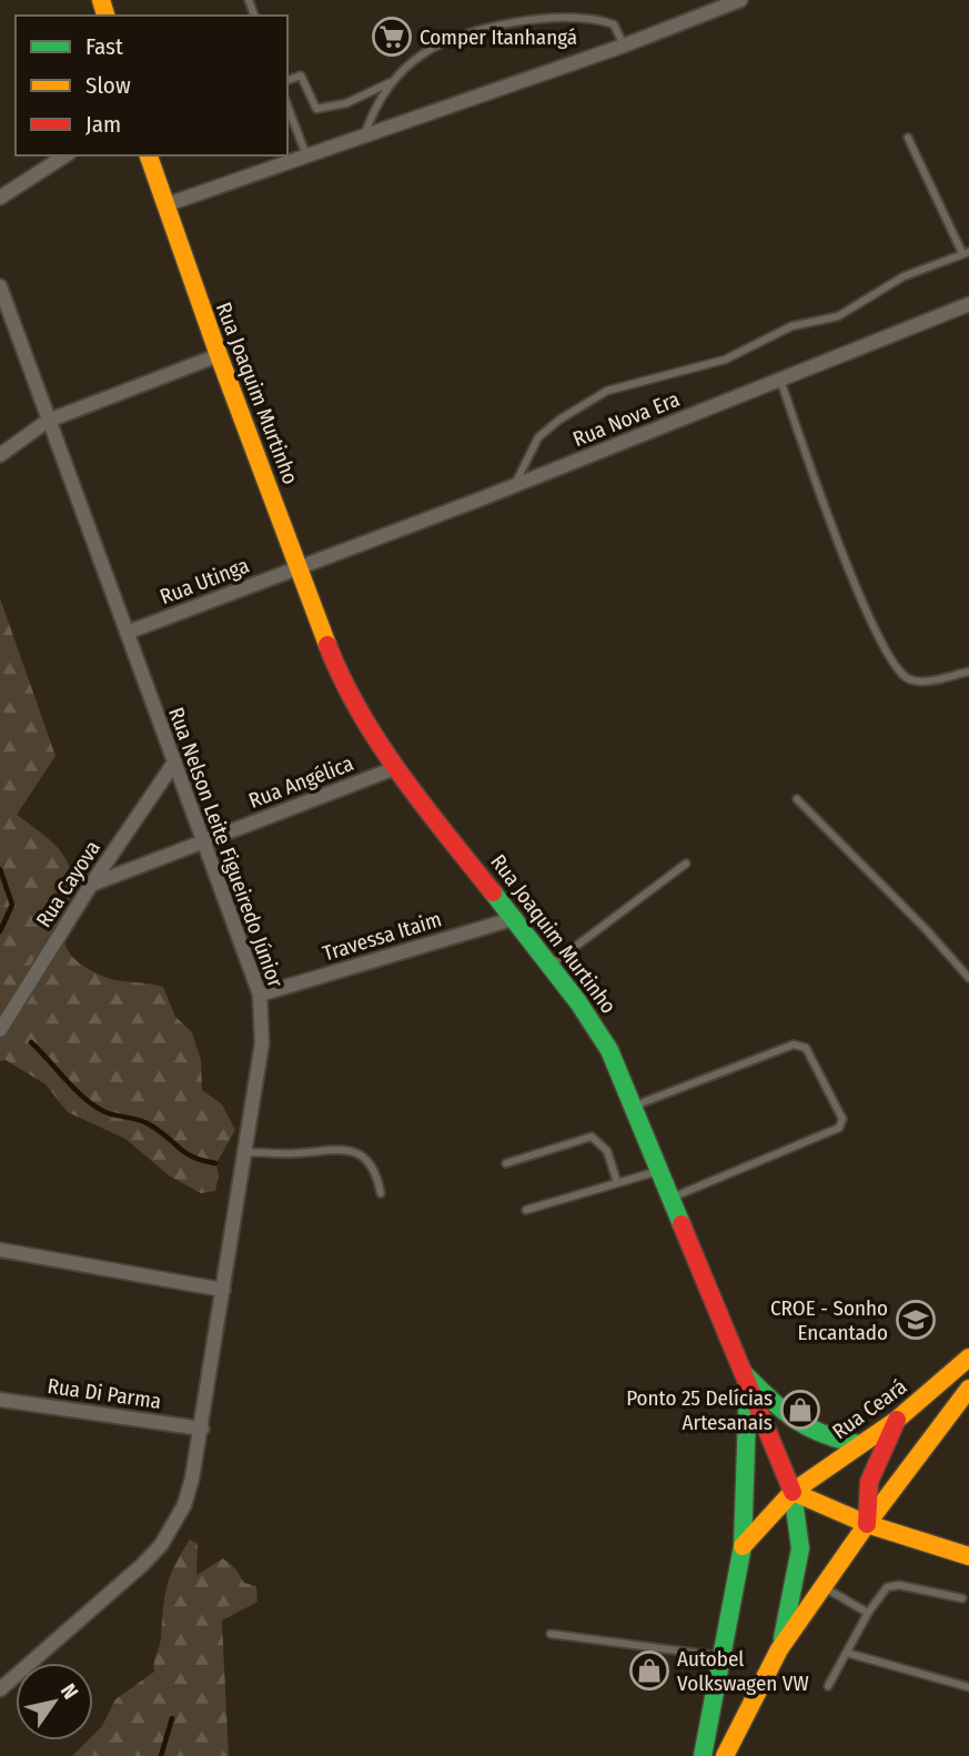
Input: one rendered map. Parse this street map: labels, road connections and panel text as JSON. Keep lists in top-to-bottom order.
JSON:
{
  "streets": {
    "main road": ["Rua Joaquim Murtinho", "Rua Ceará"],
    "street": [
      "Rua Nova Era",
      "Rua Utinga",
      "Rua Angélica",
      "Rua Nelson Leite Figueiredo Júnior",
      "Rua Cayova",
      "Travessa Itaim",
      "Rua Di Parma"
    ]
  },
  "crossings": [
    ["Rua Joaquim Murtinho", "Rua Nova Era"],
    ["Rua Joaquim Murtinho", "Rua Utinga"],
    ["Rua Joaquim Murtinho", "Rua Angélica"],
    ["Rua Joaquim Murtinho", "Travessa Itaim"],
    ["Rua Joaquim Murtinho", "Rua Ceará"],
    ["Rua Nova Era", "Rua Utinga"],
    ["Rua Utinga", "Rua Nelson Leite Figueiredo Júnior"],
    ["Rua Angélica", "Rua Nelson Leite Figueiredo Júnior"],
    ["Rua Angélica", "Rua Cayova"],
    ["Rua Nelson Leite Figueiredo Júnior", "Rua Cayova"],
    ["Rua Nelson Leite Figueiredo Júnior", "Travessa Itaim"],
    ["Rua Nelson Leite Figueiredo Júnior", "Rua Di Parma"]
  ],
  "places": {
    "supermarket": ["Comper Itanhangá"],
    "school or university": ["CROE - Sonho Encantado"],
    "shop": ["Ponto 25 Delícias Artesanais", "Autobel Volkswagen VW"]
  },
  "legend": ["Fast", "Slow", "Jam"],
  "north": "top right"
}
